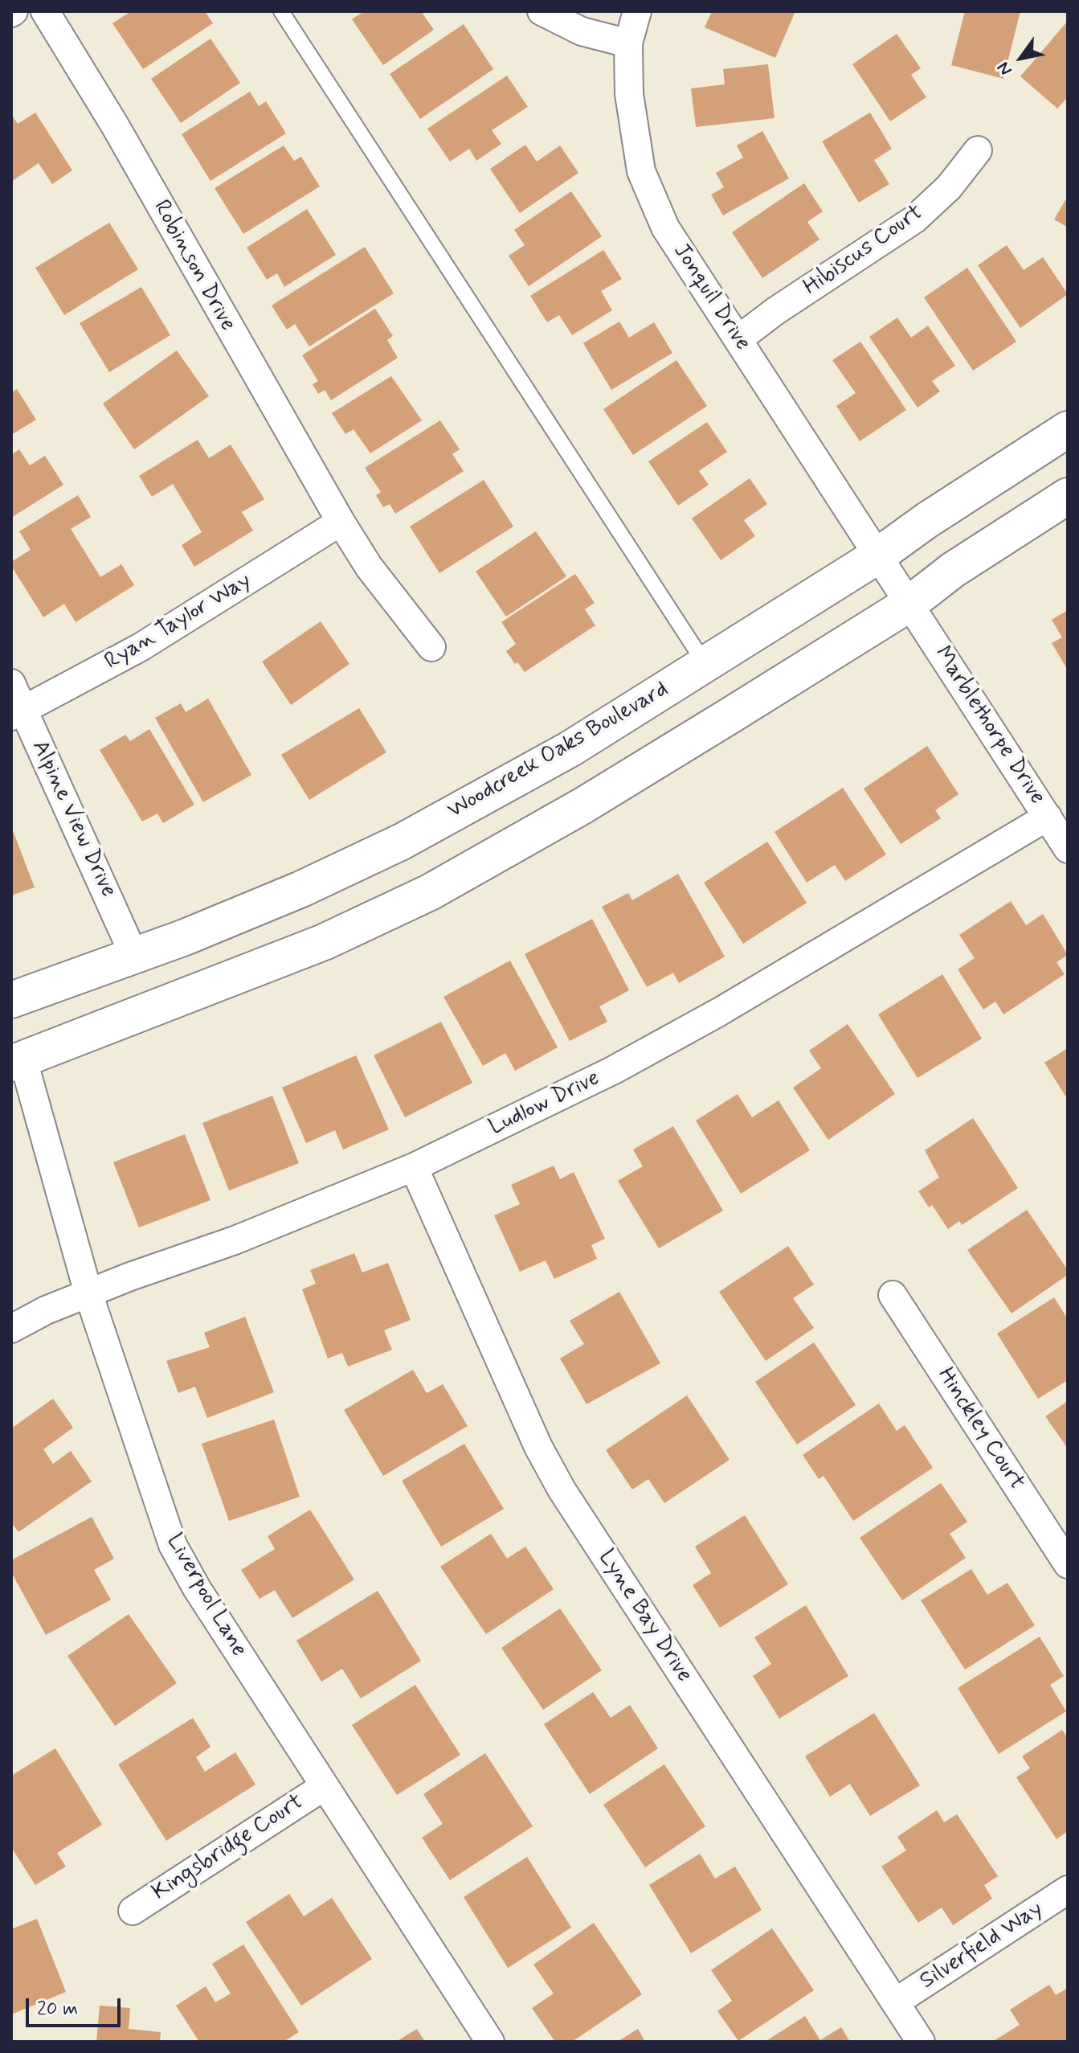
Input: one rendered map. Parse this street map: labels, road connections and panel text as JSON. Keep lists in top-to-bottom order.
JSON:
{
  "streets": {
    "main road": ["Woodcreek Oaks Boulevard"],
    "street": [
      "Hibiscus Court",
      "Robinson Drive",
      "Jonquil Drive",
      "Ryan Taylor Way",
      "Marblethorpe Drive",
      "Alpine View Drive",
      "Ludlow Drive",
      "Hinckley Court",
      "Liverpool Lane",
      "Lyne Bay Drive",
      "Kingsbridge Court",
      "Silverfield Way"
    ]
  },
  "crossings": [
    ["Hibiscus Court", "Jonquil Drive"],
    ["Robinson Drive", "Ryan Taylor Way"],
    ["Jonquil Drive", "Marblethorpe Drive"],
    ["Jonquil Drive", "Woodcreek Oaks Boulevard"],
    ["Ryan Taylor Way", "Alpine View Drive"],
    ["Marblethorpe Drive", "Ludlow Drive"],
    ["Woodcreek Oaks Boulevard", "Alpine View Drive"],
    ["Ludlow Drive", "Liverpool Lane"],
    ["Ludlow Drive", "Lyne Bay Drive"],
    ["Liverpool Lane", "Kingsbridge Court"],
    ["Lyne Bay Drive", "Silverfield Way"]
  ],
  "scale_bar": "20 m",
  "north": "bottom left"
}
